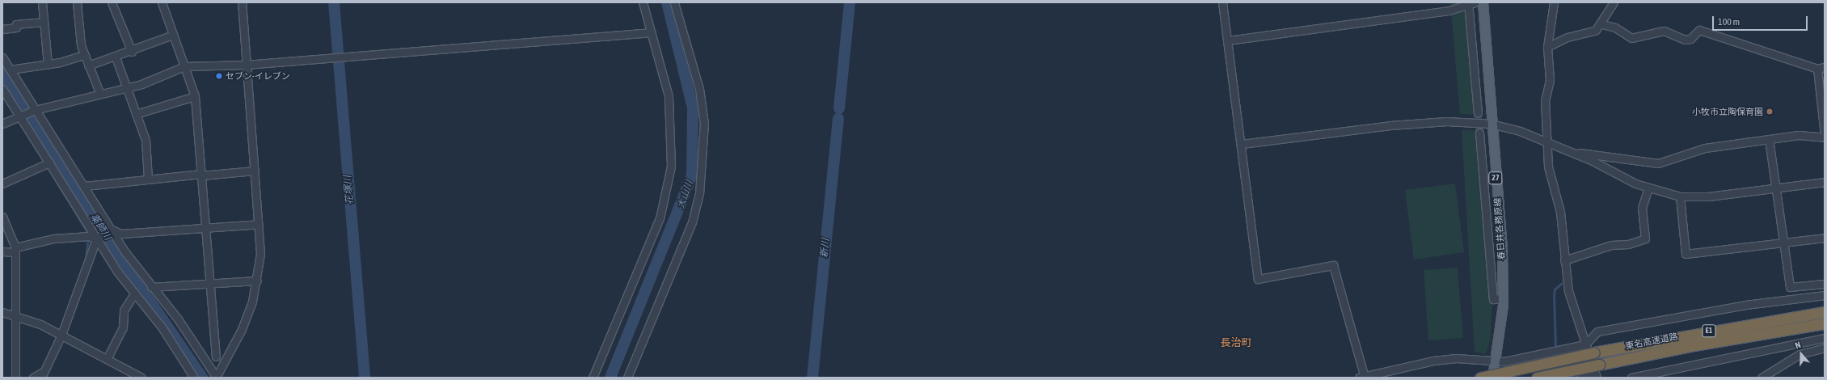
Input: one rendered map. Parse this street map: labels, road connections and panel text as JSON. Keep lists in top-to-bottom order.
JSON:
{
  "streets": {
    "highway": ["E1", "東名高速道路"],
    "main road": ["27", "春日井各務原線"]
  },
  "districts": ["長治町"],
  "water": [
    "花塚川",
    "大山川",
    "薬師川",
    "新川"
  ],
  "places": ["セブン-イレブン", "小牧市立陶保育園"],
  "scale_bar": "100 m",
  "north": "top"
}
